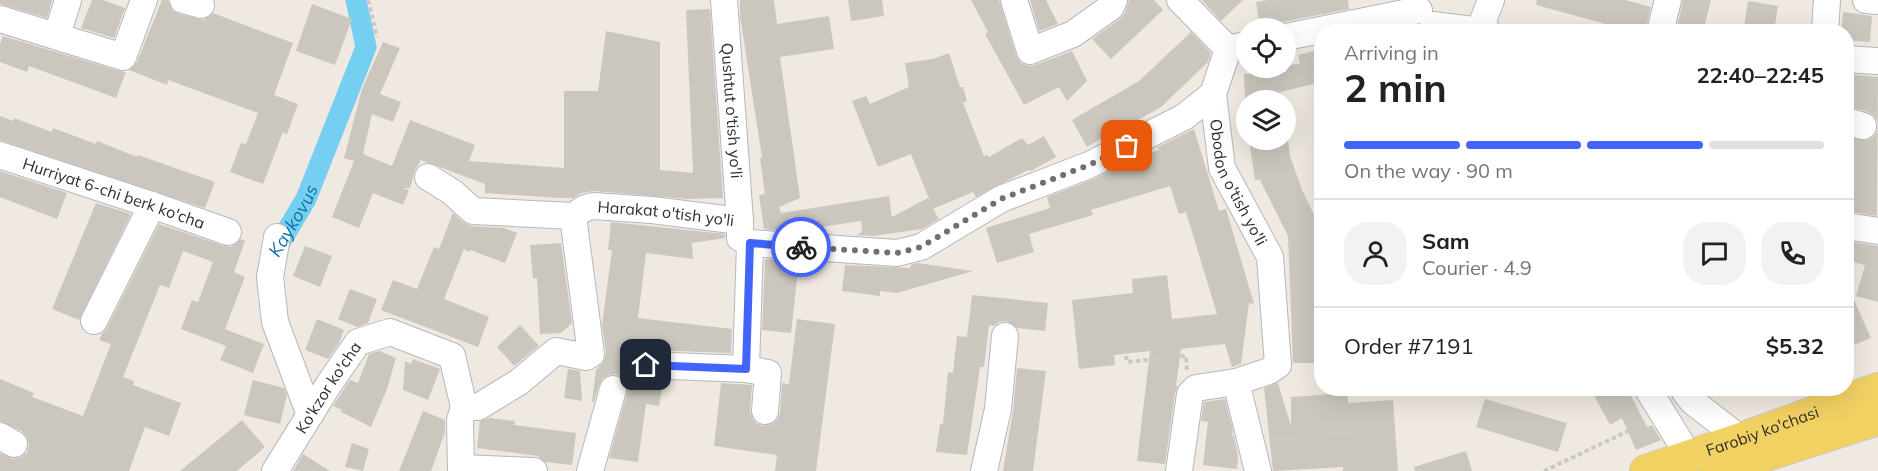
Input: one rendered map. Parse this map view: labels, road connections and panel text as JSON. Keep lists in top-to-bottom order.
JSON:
{
  "streets": {
    "main road": ["Farobiy ko'chasi"],
    "street": [
      "Qushtut o'tish yo'li",
      "Obodon o'tish yo'li",
      "Hurriyat 6-chi berk ko'cha",
      "Harakat o'tish yo'li",
      "Ko'kzor ko'cha"
    ]
  },
  "crossings": [
    ["Qushtut o'tish yo'li", "Harakat o'tish yo'li"],
    ["Obodon o'tish yo'li", "Harakat o'tish yo'li"]
  ],
  "water": ["Kaykovus"],
  "page": {
    "heading": ["2 min", "Arriving in", "22:40–22:45"],
    "panel": [
      "Sam",
      "Courier · 4.9",
      "Order #7191",
      "$5.32"
    ],
    "bar": "On the way · 90 m"
  }
}
